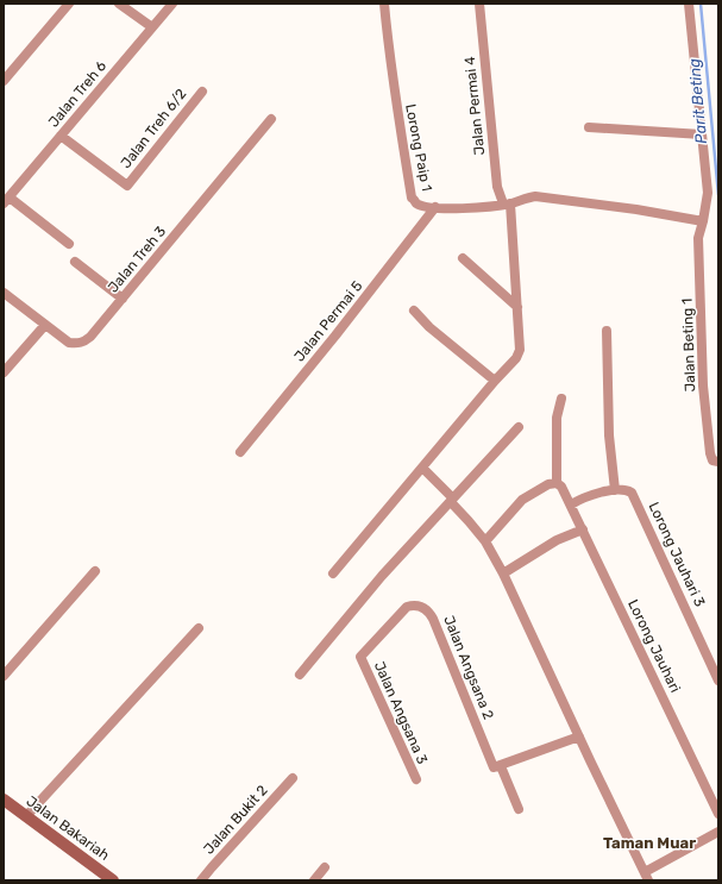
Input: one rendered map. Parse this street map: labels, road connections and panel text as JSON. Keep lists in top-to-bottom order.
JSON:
{
  "streets": {
    "street": [
      "Jalan Treh 6",
      "Jalan Permai 4",
      "Jalan Treh 6/2",
      "Lorong Paip 1",
      "Jalan Treh 3",
      "Jalan Permai 5",
      "Jalan Beting 1",
      "Lorong Jauhari 3",
      "Lorong Jauhari",
      "Jalan Angsana 2",
      "Jalan Angsana 3",
      "Jalan Bukit 2",
      "Jalan Bakariah"
    ]
  },
  "crossings": [
    ["Jalan Treh 6", "Jalan Treh 6/2"],
    ["Jalan Permai 4", "Lorong Paip 1"],
    ["Lorong Paip 1", "Jalan Permai 5"],
    ["Lorong Paip 1", "Jalan Beting 1"],
    ["Jalan Angsana 2", "Jalan Angsana 3"]
  ],
  "districts": ["Taman Muar"],
  "water": ["Parit Beting"]
}
